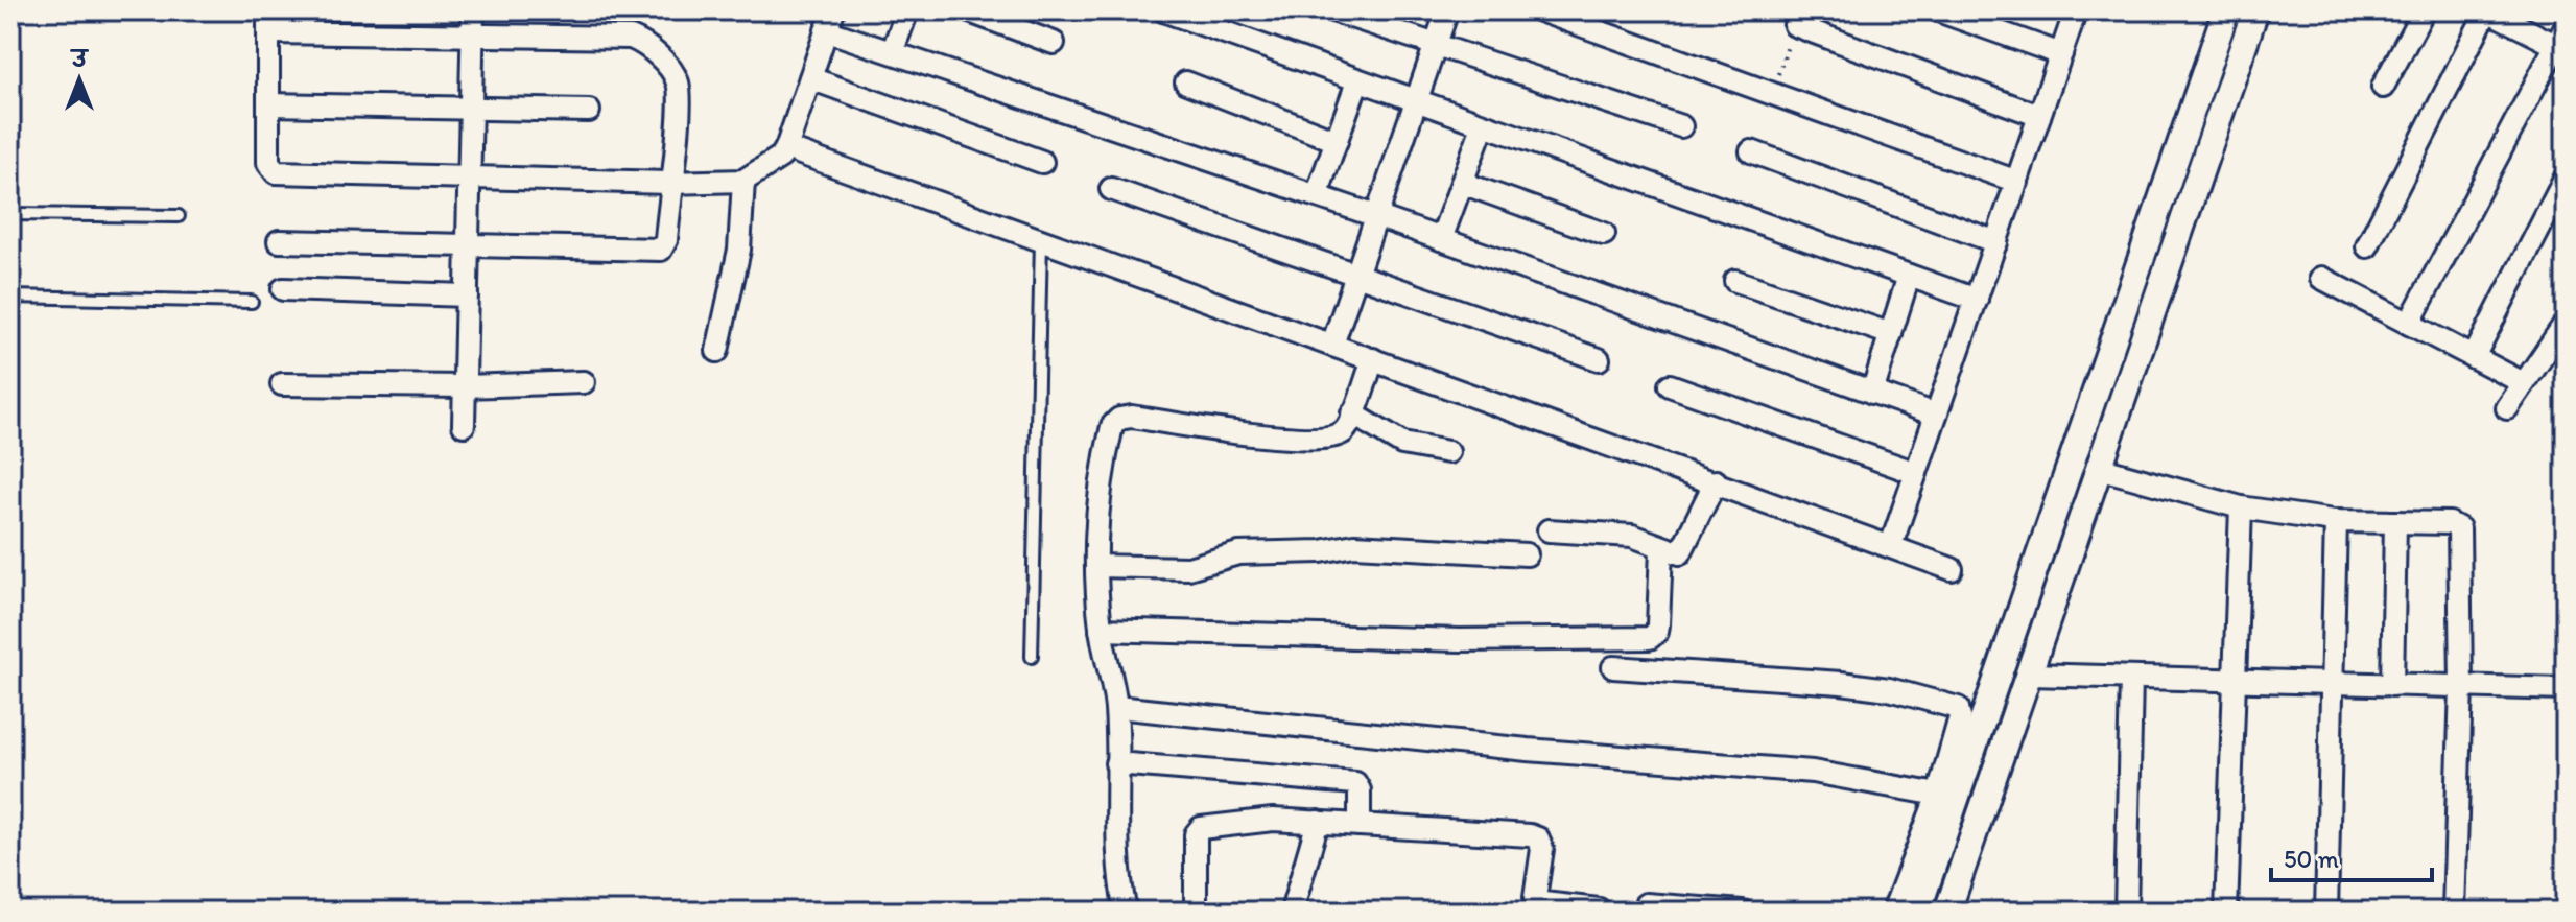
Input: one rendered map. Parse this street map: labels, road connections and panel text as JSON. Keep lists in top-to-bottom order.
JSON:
{
  "scale_bar": "50 m",
  "north": "top"
}
